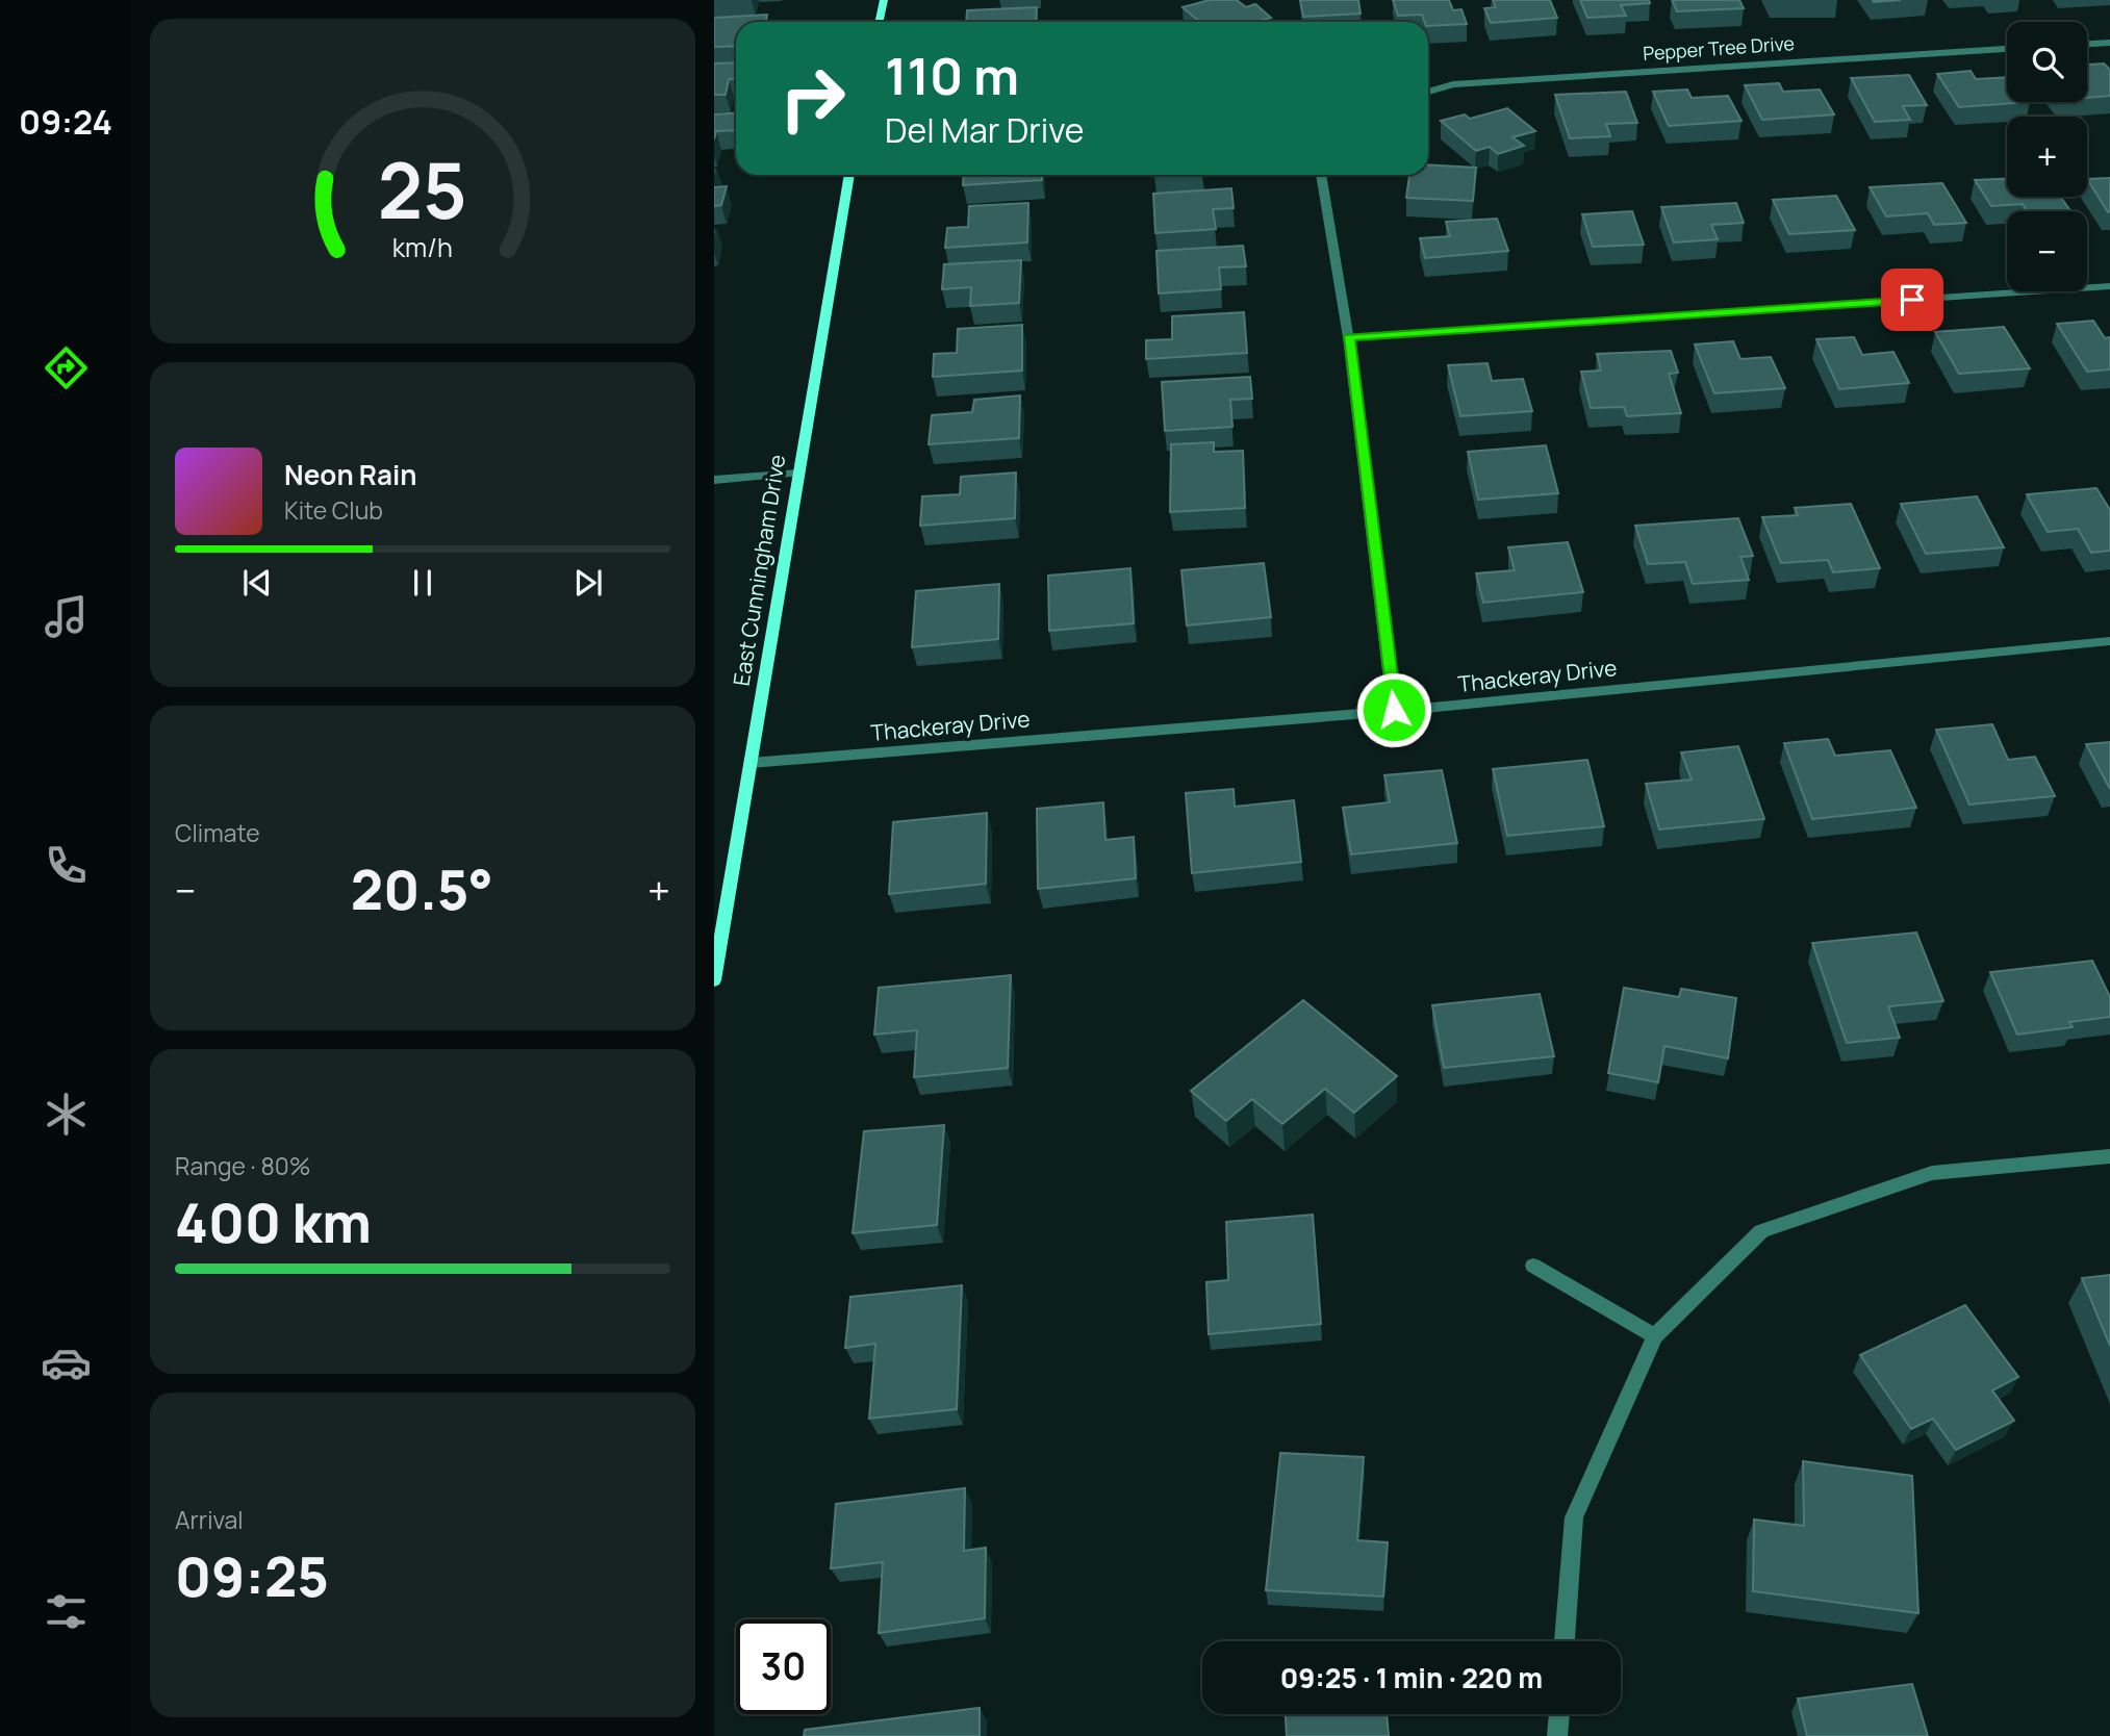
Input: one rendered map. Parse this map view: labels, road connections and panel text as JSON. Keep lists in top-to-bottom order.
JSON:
{
  "streets": {
    "street": ["Pepper Tree Drive", "East Cunningham Drive", "Thackeray Drive"]
  },
  "crossings": [
    ["East Cunningham Drive", "Thackeray Drive"]
  ],
  "page": {
    "tabs": "09:24",
    "map_buttons": ["+", "−"],
    "turn": ["110 m", "Del Mar Drive"],
    "song": ["Neon Rain", "Kite Club"],
    "tile": [
      "Climate",
      ["Range · 80%", "400 km"],
      ["Arrival", "09:25"]
    ],
    "heat": ["−", "20.5°", "+"],
    "limit": "30",
    "trip": "09:25 · 1 min · 220 m",
    "gauge": ["25", "km/h"]
  }
}
